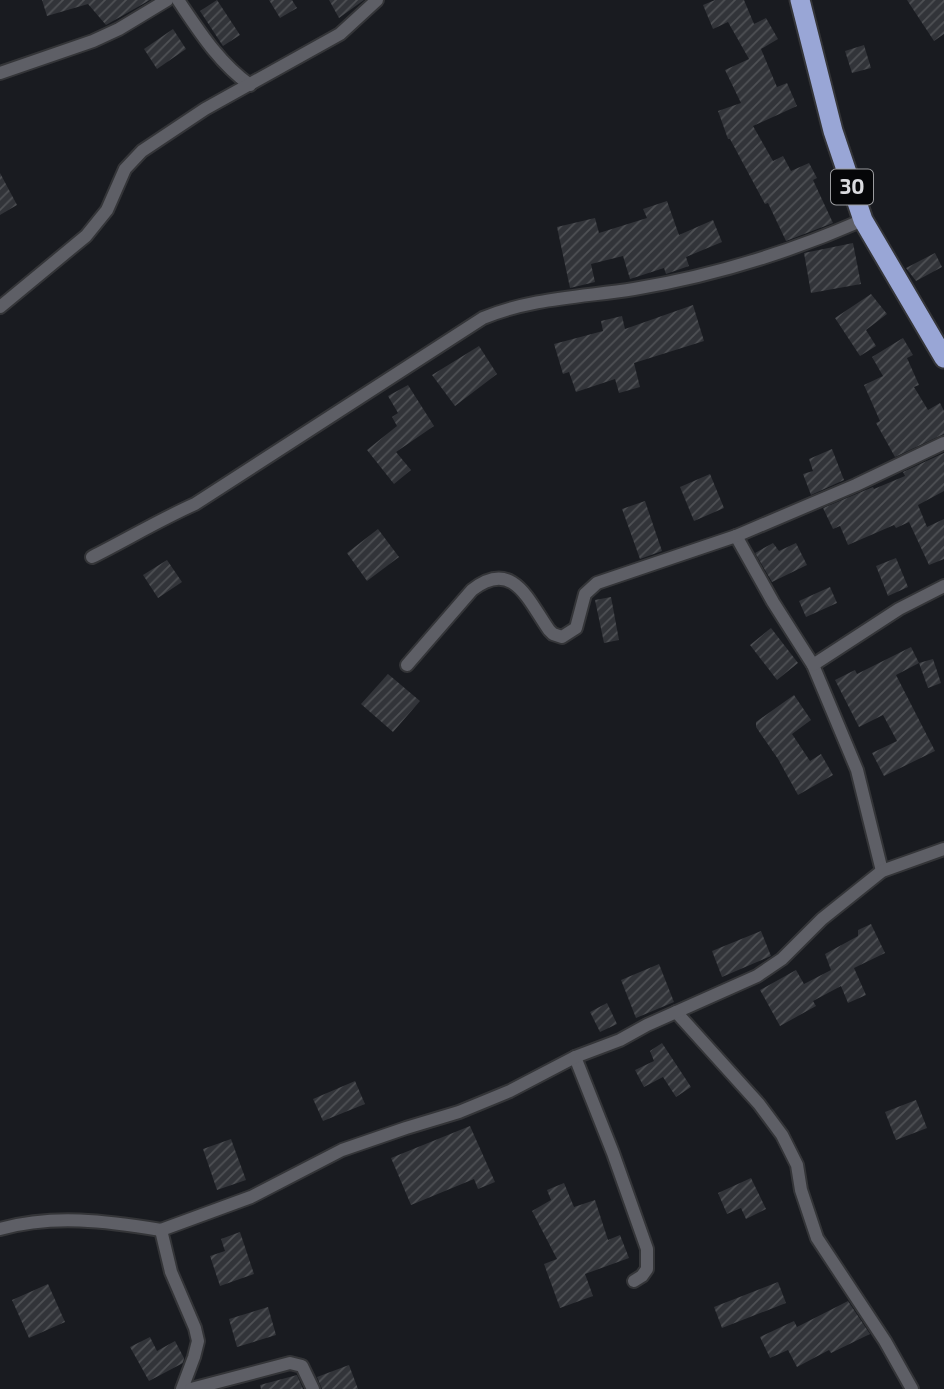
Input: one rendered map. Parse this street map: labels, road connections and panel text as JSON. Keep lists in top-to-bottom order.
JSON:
{
  "streets": {
    "highway": ["30"]
  }
}
